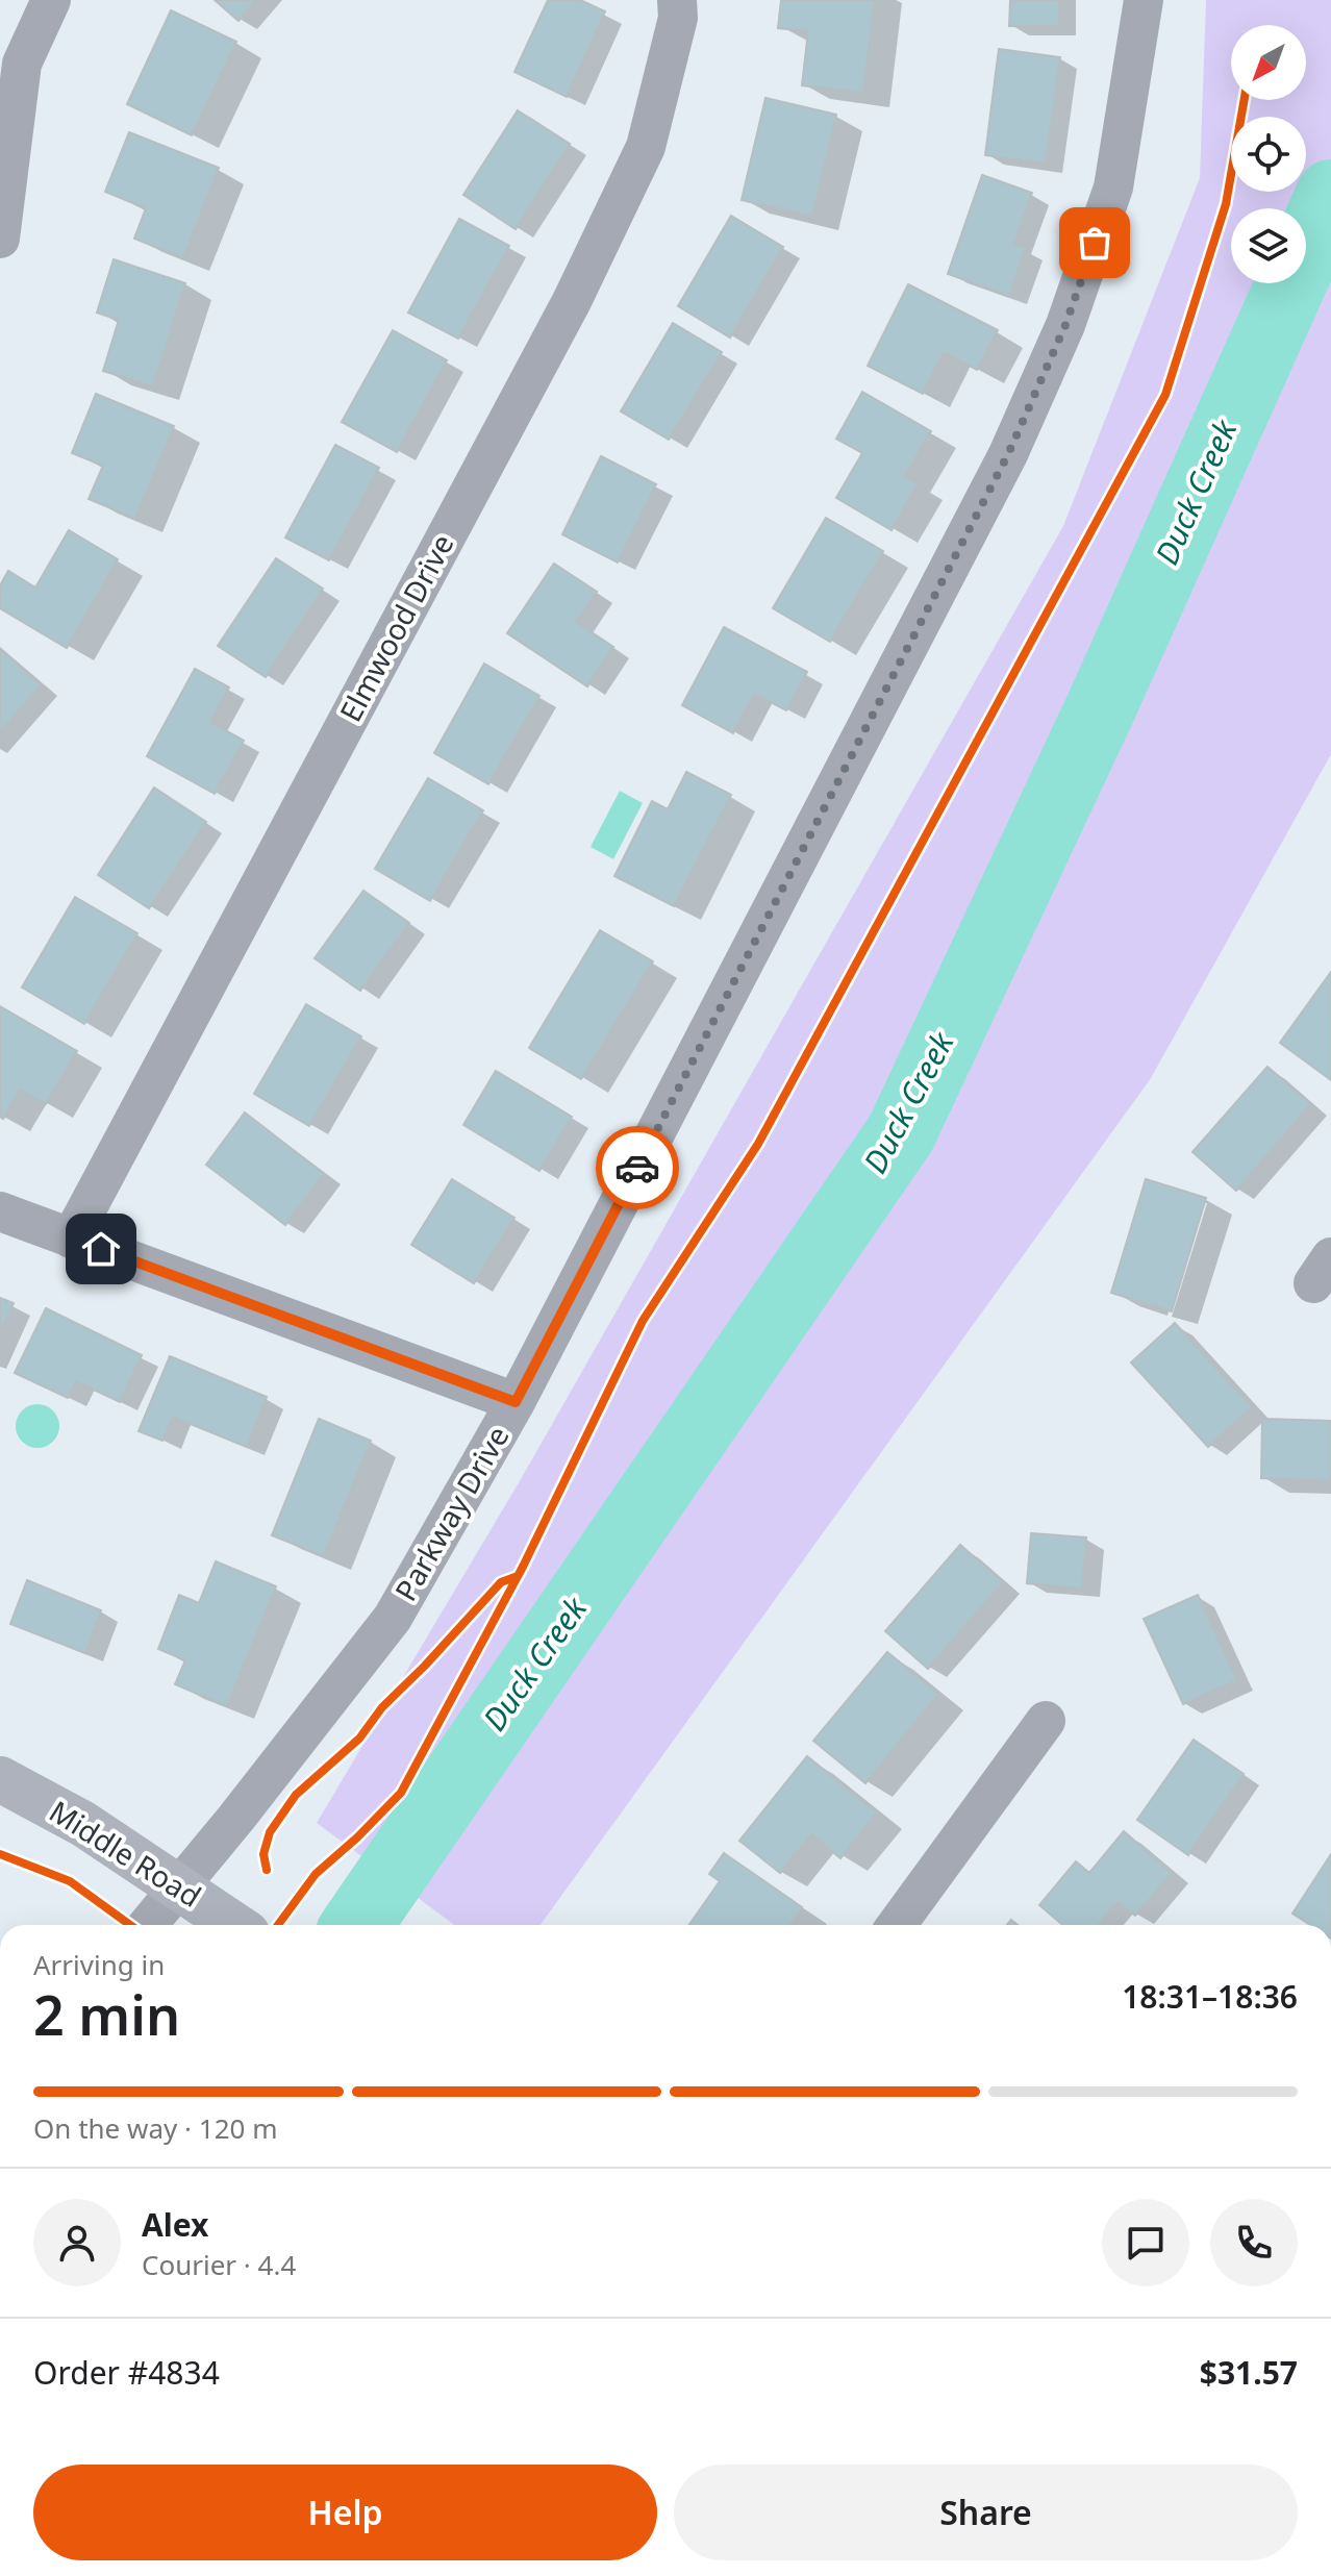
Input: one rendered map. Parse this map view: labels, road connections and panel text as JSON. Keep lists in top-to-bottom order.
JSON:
{
  "streets": {
    "main road": ["Middle Road"],
    "street": ["Elmwood Drive", "Parkway Drive"]
  },
  "crossings": [
    ["Parkway Drive", "Middle Road"]
  ],
  "water": ["Duck Creek"],
  "north": "bottom left",
  "page": {
    "heading": ["2 min", "Arriving in", "18:31–18:36"],
    "panel": [
      "Alex",
      "Courier · 4.4",
      "Order #4834",
      "$31.57"
    ],
    "bar": "On the way · 120 m",
    "buttons": ["Help", "Share"]
  }
}
